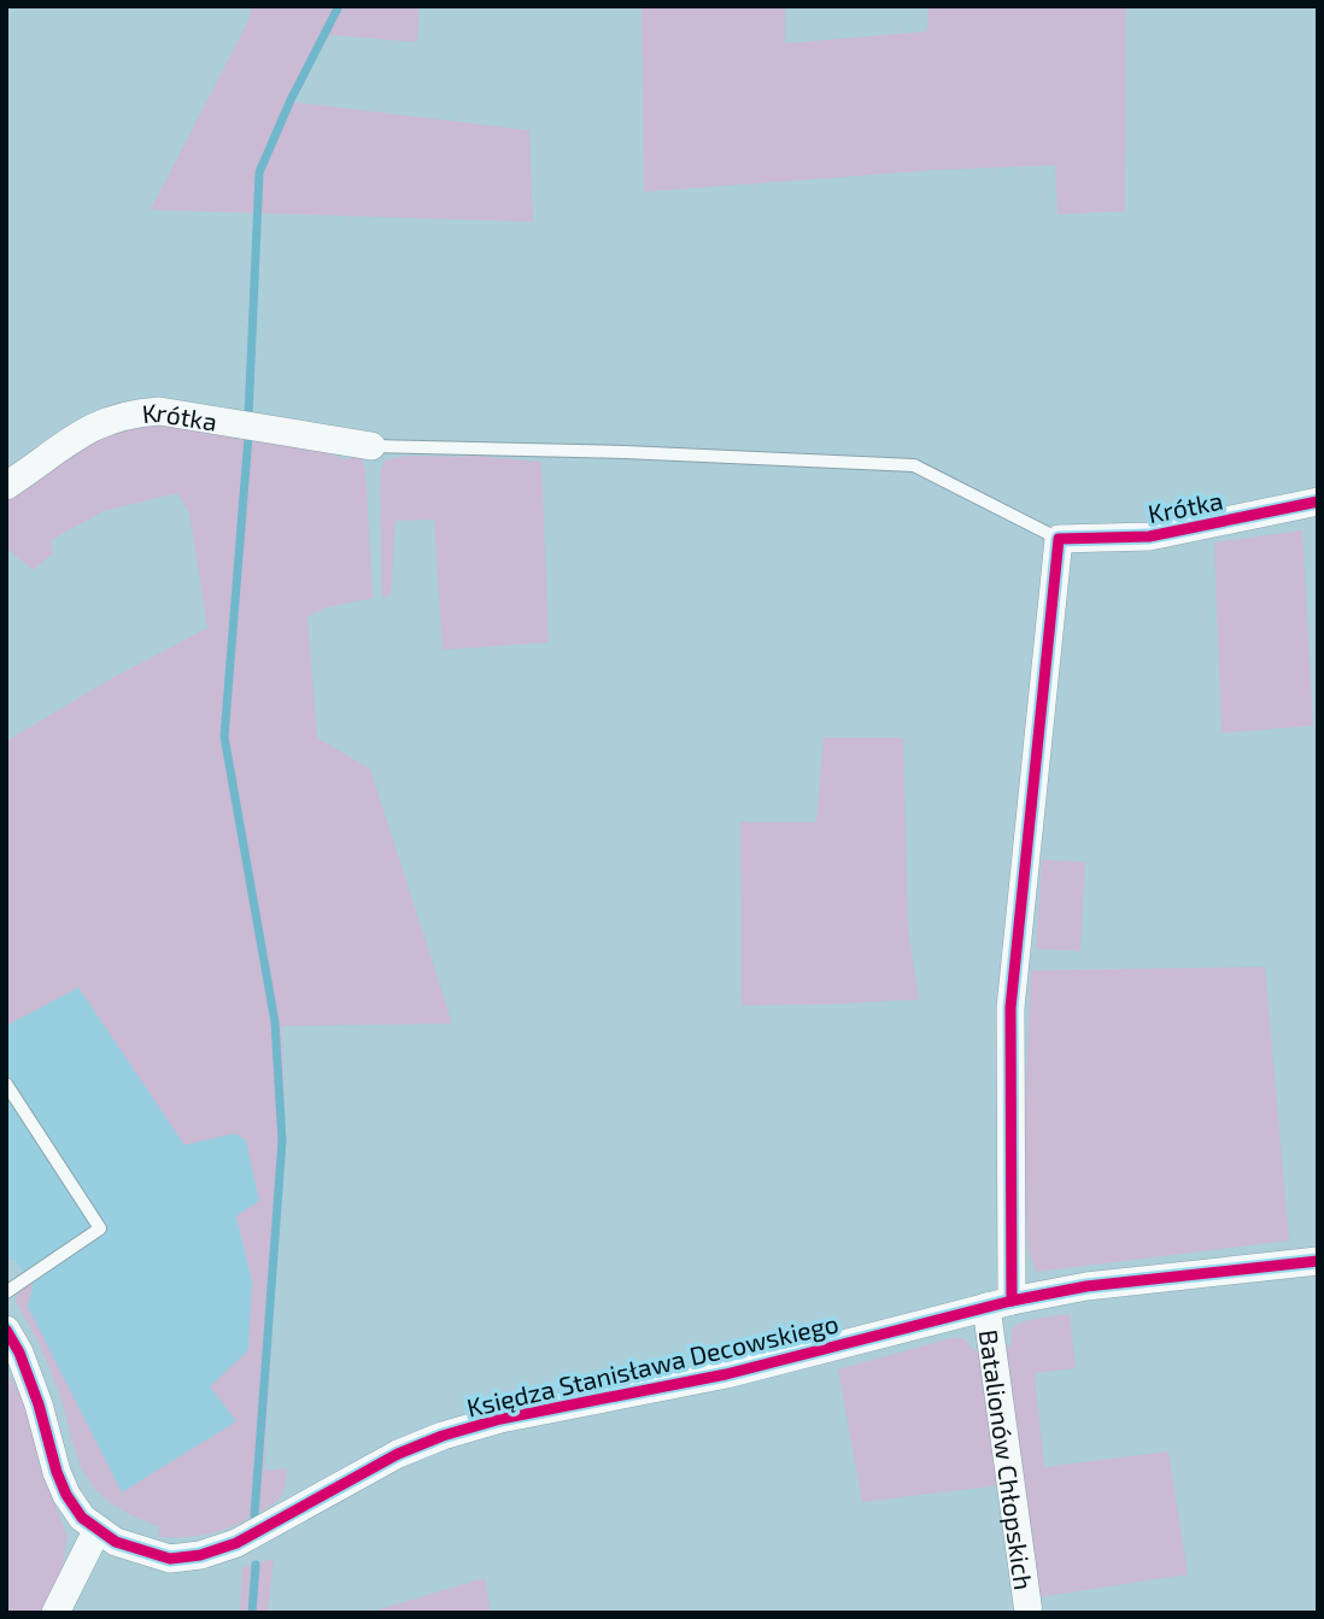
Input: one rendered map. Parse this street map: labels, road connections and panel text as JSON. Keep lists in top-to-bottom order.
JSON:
{
  "streets": {
    "street": ["Krótka", "Księdza Stanisława Decowskiego", "Batalionów Chłopskich"]
  },
  "crossings": [
    ["Krótka", "Batalionów Chłopskich"],
    ["Księdza Stanisława Decowskiego", "Batalionów Chłopskich"]
  ]
}
